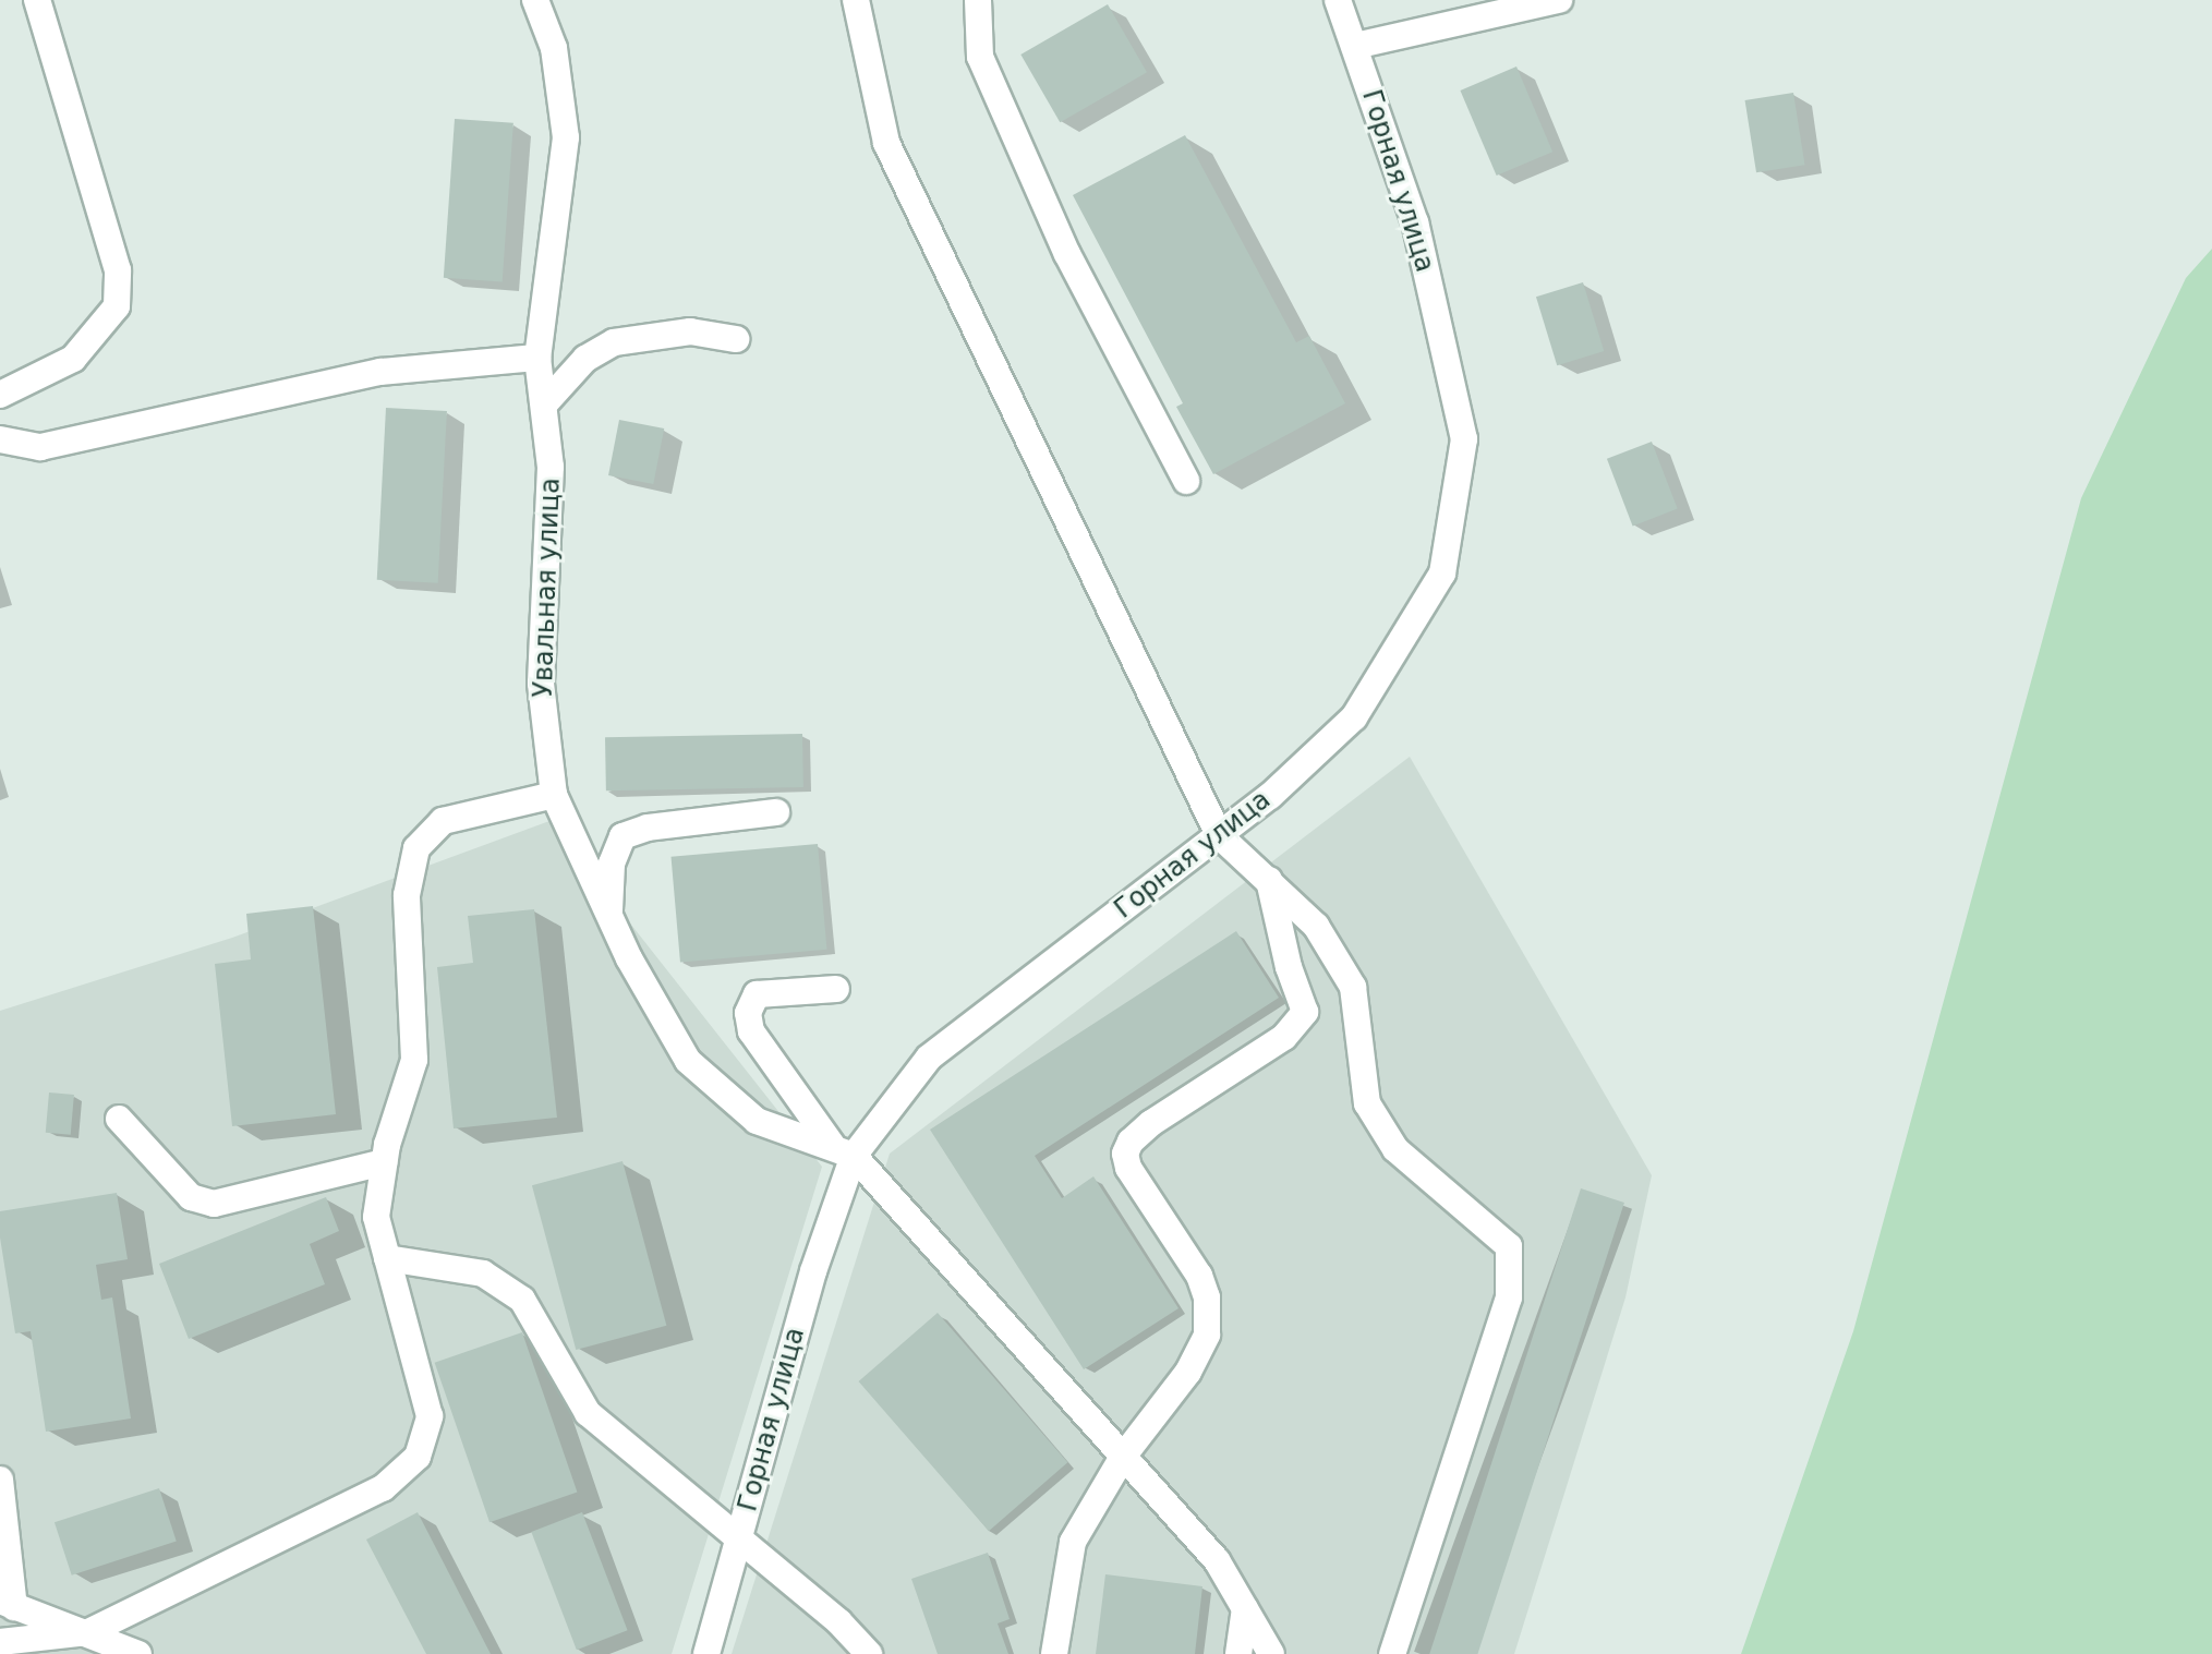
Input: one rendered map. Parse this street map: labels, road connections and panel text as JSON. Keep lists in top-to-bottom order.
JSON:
{
  "streets": {
    "street": ["Горная улица", "Увальная улица"]
  },
  "crossings": [
    ["Горная улица", "Увальная улица"]
  ]
}
